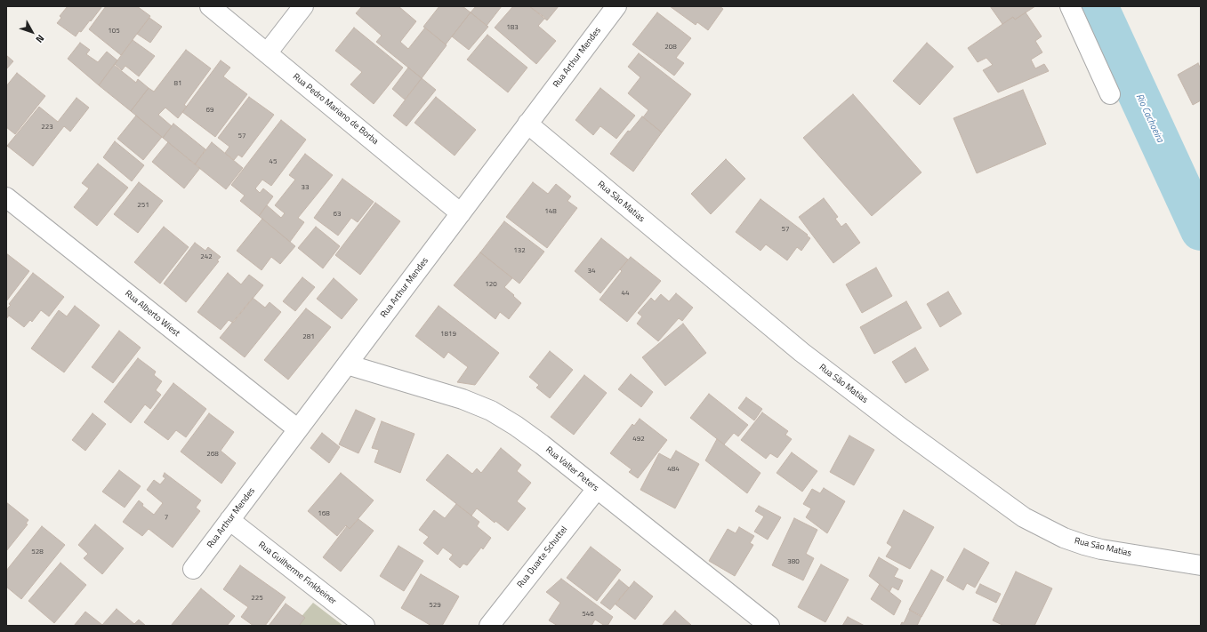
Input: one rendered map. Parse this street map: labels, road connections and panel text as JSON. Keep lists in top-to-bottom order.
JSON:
{
  "streets": {
    "street": [
      "Rua Arthur Mendes",
      "Rua Pedro Mariano de Borba",
      "Rua São Matias",
      "Rua Alberto Wiest",
      "Rua Valter Peters",
      "Rua Duarte Schuttel",
      "Rua Guilherme Finkbeiner"
    ]
  },
  "crossings": [
    ["Rua Arthur Mendes", "Rua Pedro Mariano de Borba"],
    ["Rua Arthur Mendes", "Rua São Matias"],
    ["Rua Arthur Mendes", "Rua Alberto Wiest"],
    ["Rua Arthur Mendes", "Rua Valter Peters"],
    ["Rua Arthur Mendes", "Rua Guilherme Finkbeiner"],
    ["Rua Valter Peters", "Rua Duarte Schuttel"]
  ],
  "water": ["Rio Cachoeira"],
  "house_numbers": [
    "183",
    "105",
    "208",
    "81",
    "69",
    "223",
    "57",
    "45",
    "33",
    "251",
    "148",
    "63",
    "57",
    "132",
    "242",
    "34",
    "120",
    "44",
    "1819",
    "281",
    "492",
    "268",
    "484",
    "168",
    "7",
    "528",
    "380",
    "225",
    "529",
    "546"
  ],
  "north": "bottom right"
}
